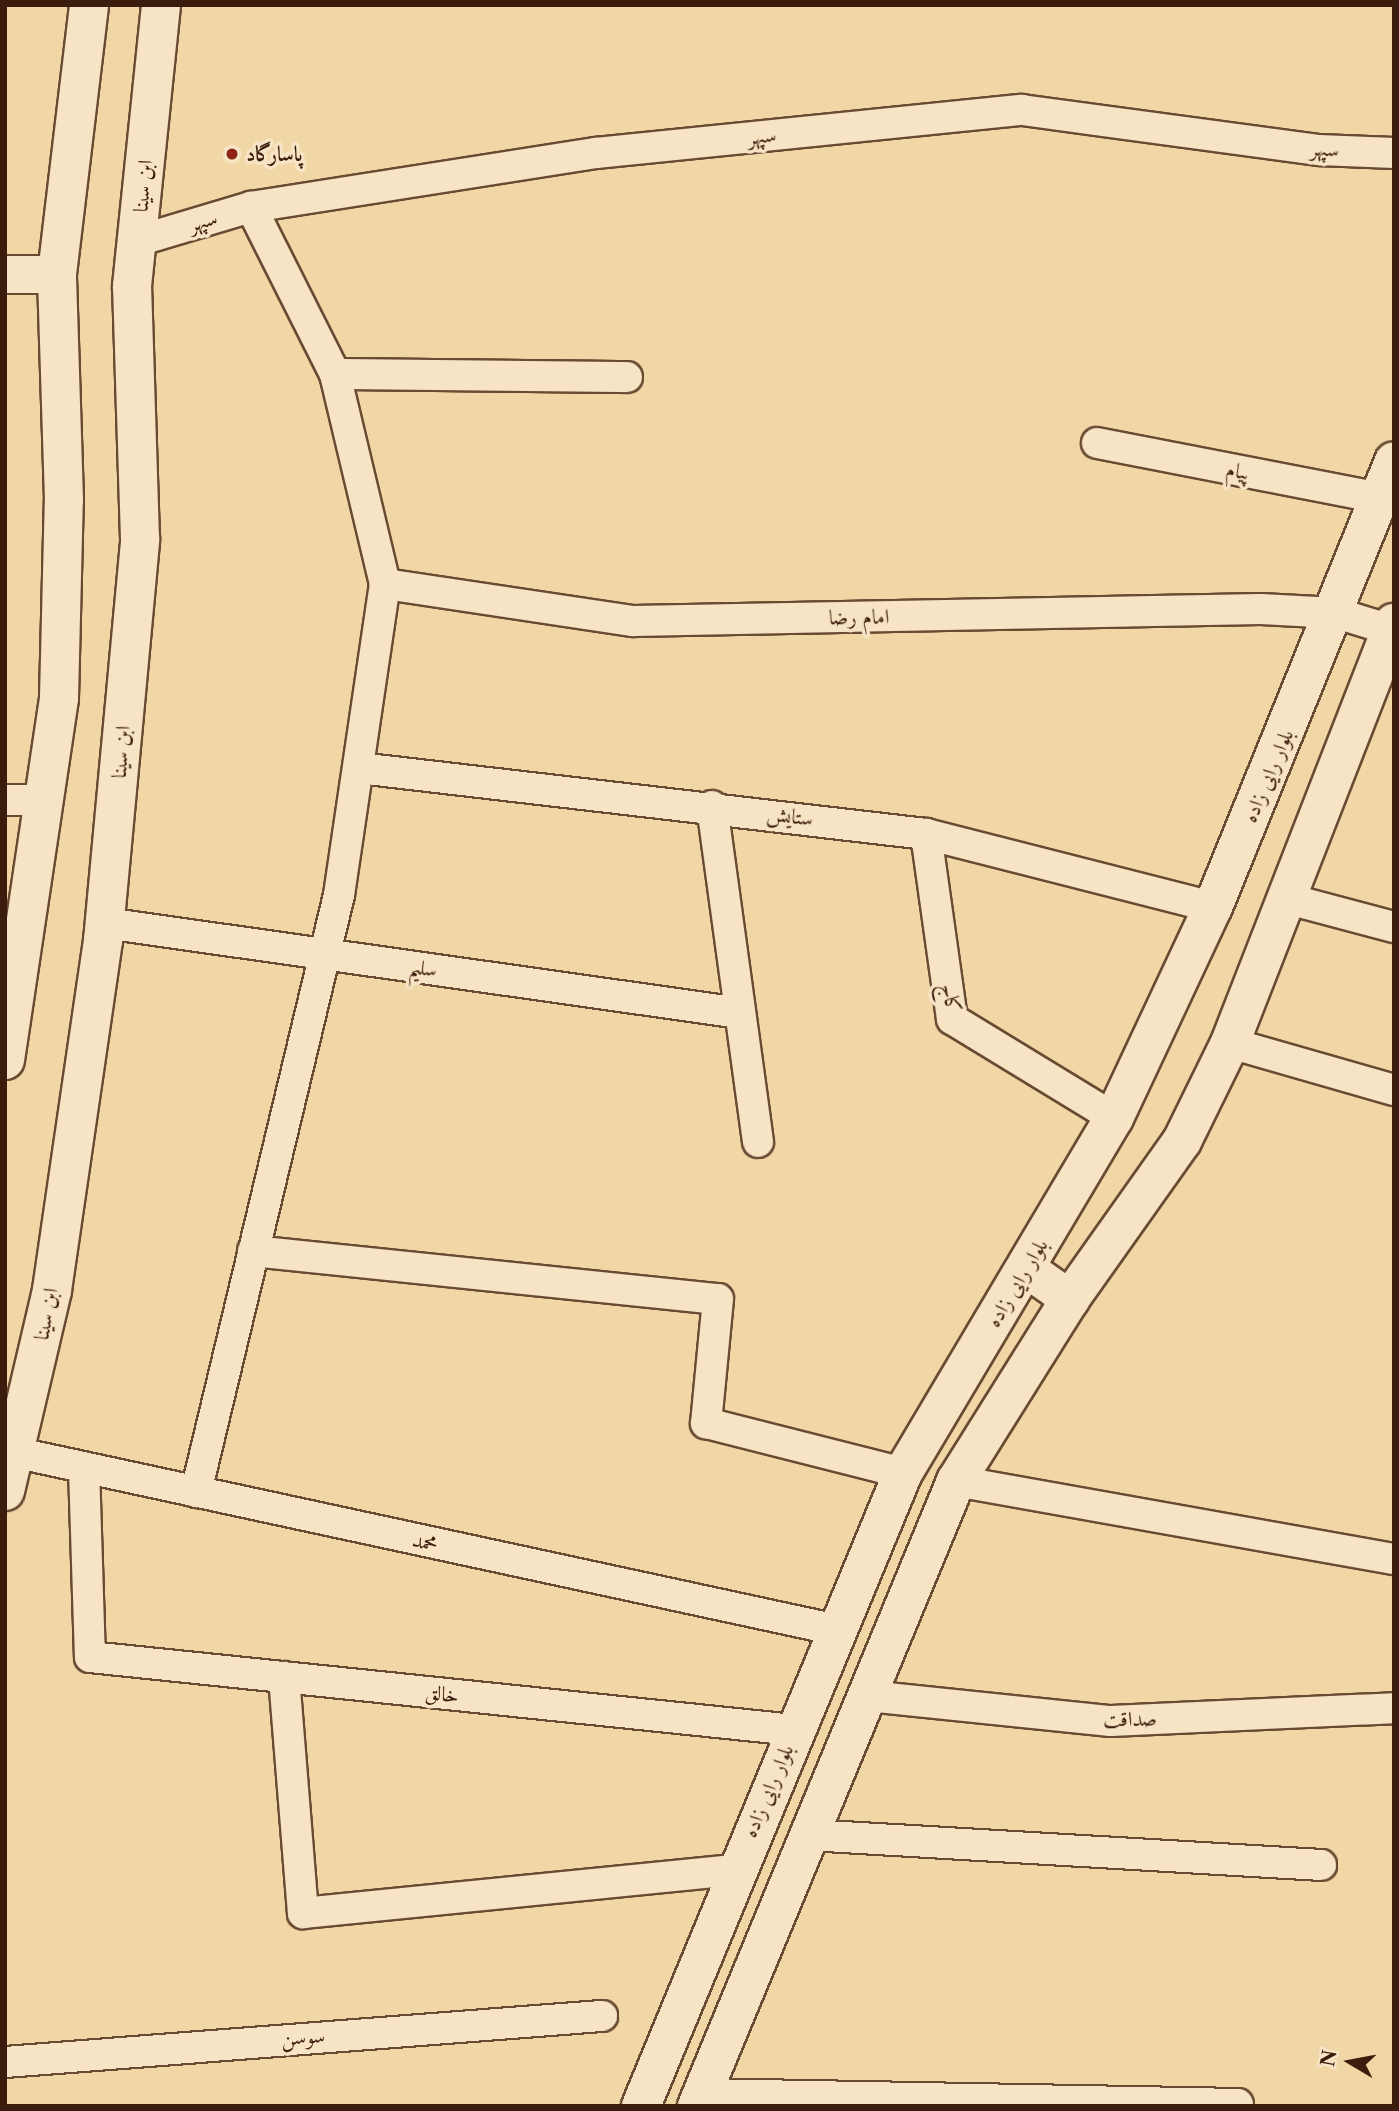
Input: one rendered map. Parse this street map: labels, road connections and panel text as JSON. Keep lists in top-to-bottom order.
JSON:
{
  "streets": {
    "main road": ["ابن سینا", "بلوار رایی زاده"],
    "street": [
      "سپهر",
      "پیام",
      "امام رضا",
      "ستایش",
      "سلیم",
      "کاج",
      "محمد",
      "خالق",
      "صداقت",
      "سوسن"
    ]
  },
  "crossings": [
    ["سپهر", "ابن سینا"],
    ["ابن سینا", "سلیم"],
    ["ابن سینا", "محمد"],
    ["پیام", "بلوار رایی زاده"],
    ["امام رضا", "بلوار رایی زاده"],
    ["بلوار رایی زاده", "ستایش"],
    ["بلوار رایی زاده", "کاج"],
    ["بلوار رایی زاده", "محمد"],
    ["بلوار رایی زاده", "خالق"],
    ["ستایش", "کاج"],
    ["محمد", "خالق"]
  ],
  "places": ["پاسارگاد"],
  "north": "left"
}
